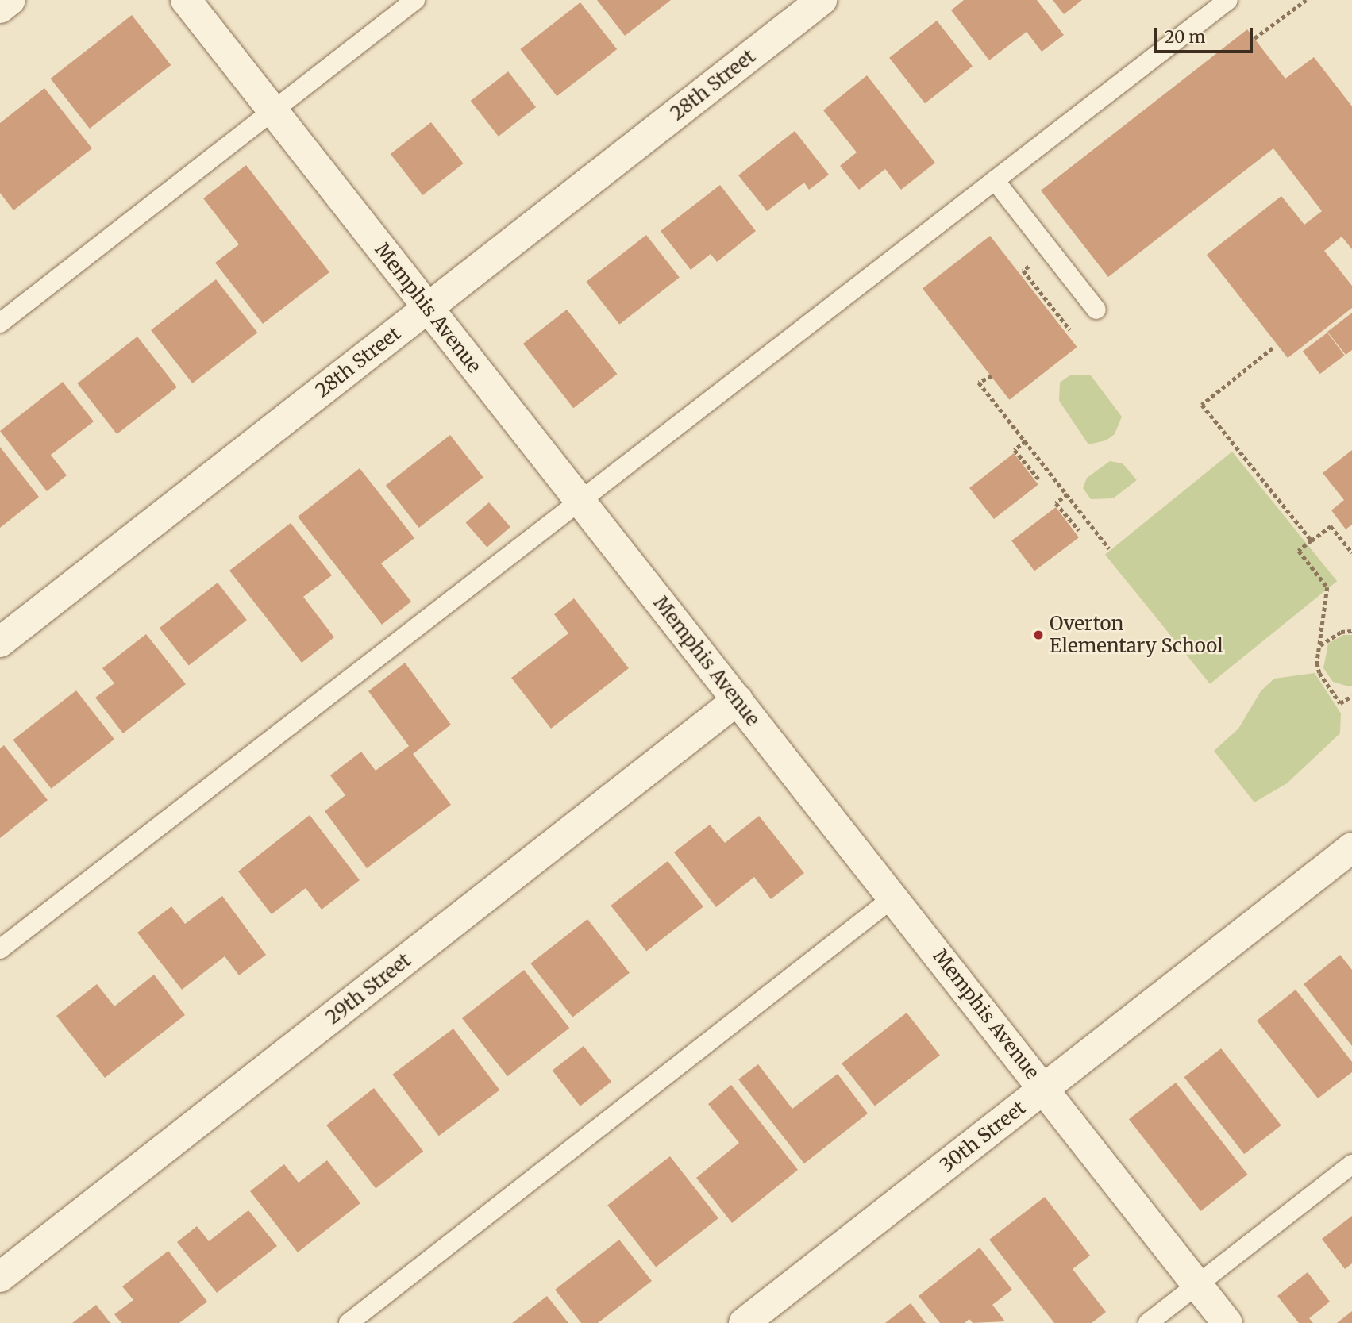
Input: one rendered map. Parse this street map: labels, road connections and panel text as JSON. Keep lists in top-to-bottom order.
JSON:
{
  "streets": {
    "street": [
      "28th Street",
      "Memphis Avenue",
      "29th Street",
      "30th Street"
    ]
  },
  "crossings": [
    ["28th Street", "Memphis Avenue"],
    ["Memphis Avenue", "29th Street"],
    ["Memphis Avenue", "30th Street"]
  ],
  "places": ["Overton Elementary School"],
  "scale_bar": "20 m"
}
